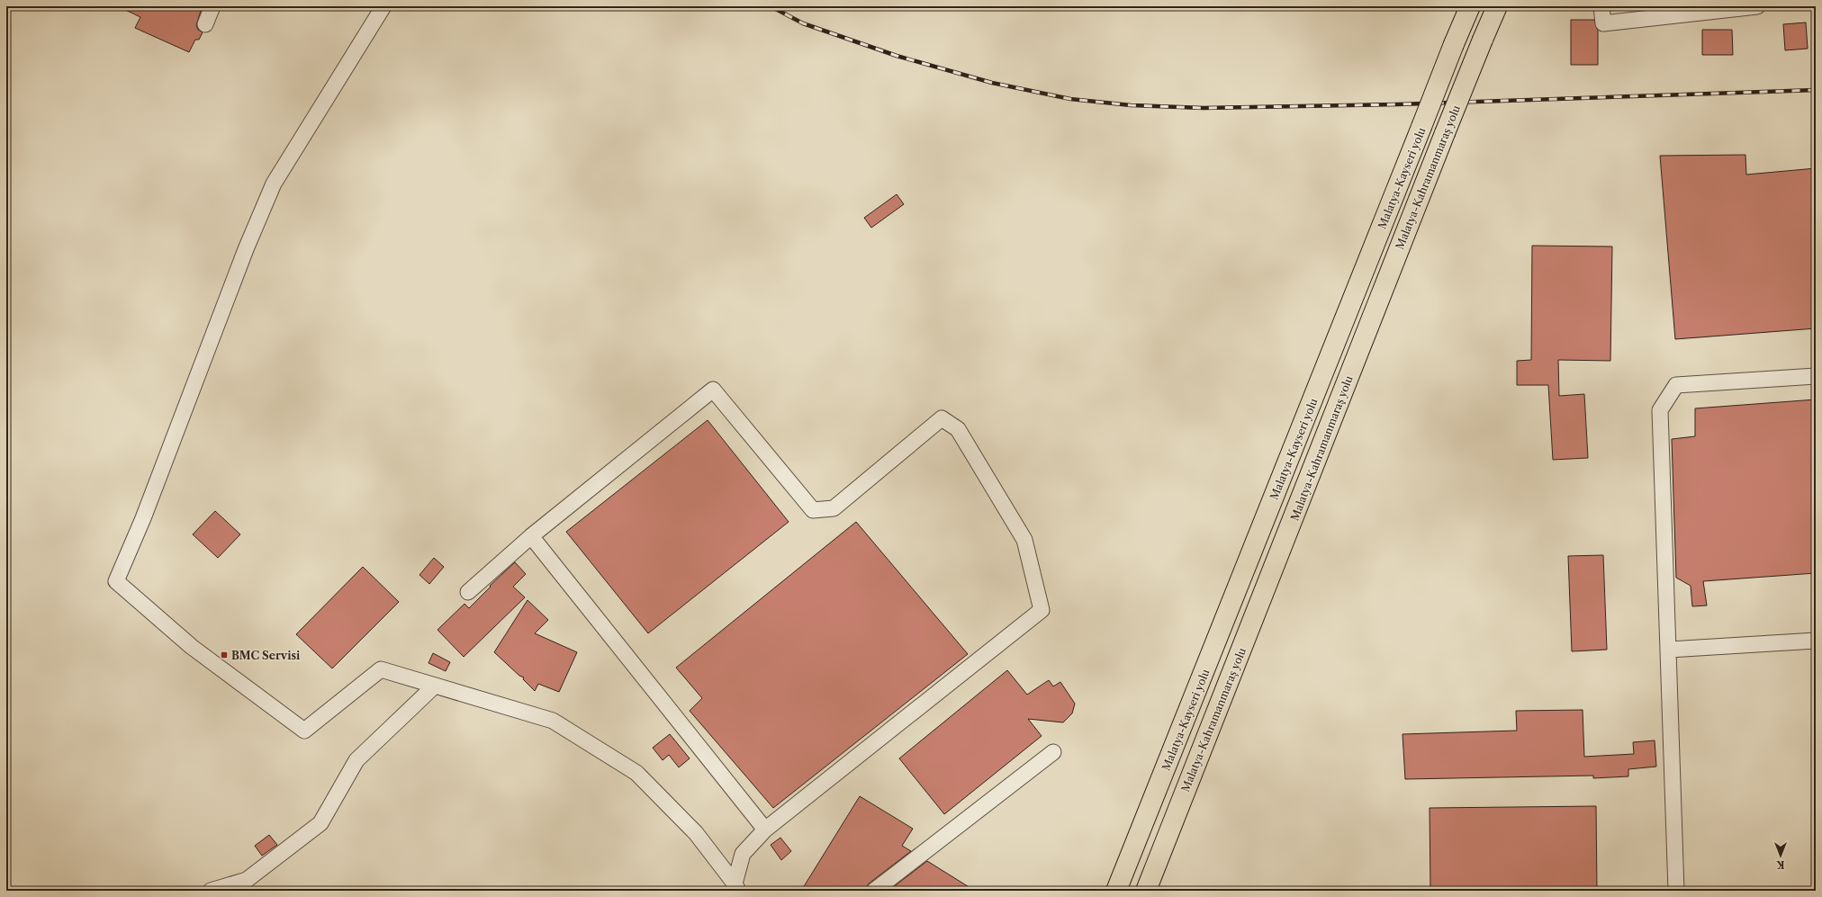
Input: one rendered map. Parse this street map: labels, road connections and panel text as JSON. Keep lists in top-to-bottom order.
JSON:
{
  "streets": {
    "highway": ["Malatya-Kahramanmaraş yolu", "Malatya-Kayseri yolu"]
  },
  "places": {
    "transit": ["BMC Servisi"]
  },
  "north": "bottom"
}
